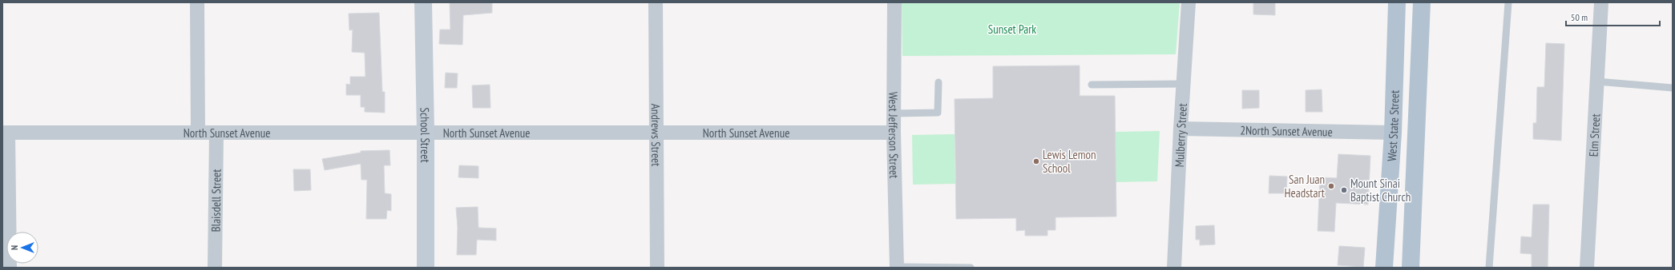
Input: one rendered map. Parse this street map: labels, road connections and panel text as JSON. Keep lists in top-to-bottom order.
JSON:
{
  "streets": {
    "main road": ["West State Street", "School Street"],
    "street": [
      "2North Sunset Avenue",
      "North Sunset Avenue",
      "Andrews Street",
      "West Jefferson Street",
      "Mulberry Street",
      "Elm Street",
      "Blaisdell Street"
    ]
  },
  "crossings": [
    ["West State Street", "2North Sunset Avenue"],
    ["2North Sunset Avenue", "Mulberry Street"],
    ["North Sunset Avenue", "School Street"],
    ["North Sunset Avenue", "Andrews Street"],
    ["North Sunset Avenue", "West Jefferson Street"],
    ["North Sunset Avenue", "Blaisdell Street"]
  ],
  "parks": ["Sunset Park"],
  "places": ["Lewis Lemon School", "San Juan Headstart", "Mount Sinai Baptist Church"],
  "scale_bar": "50 m",
  "north": "left"
}
